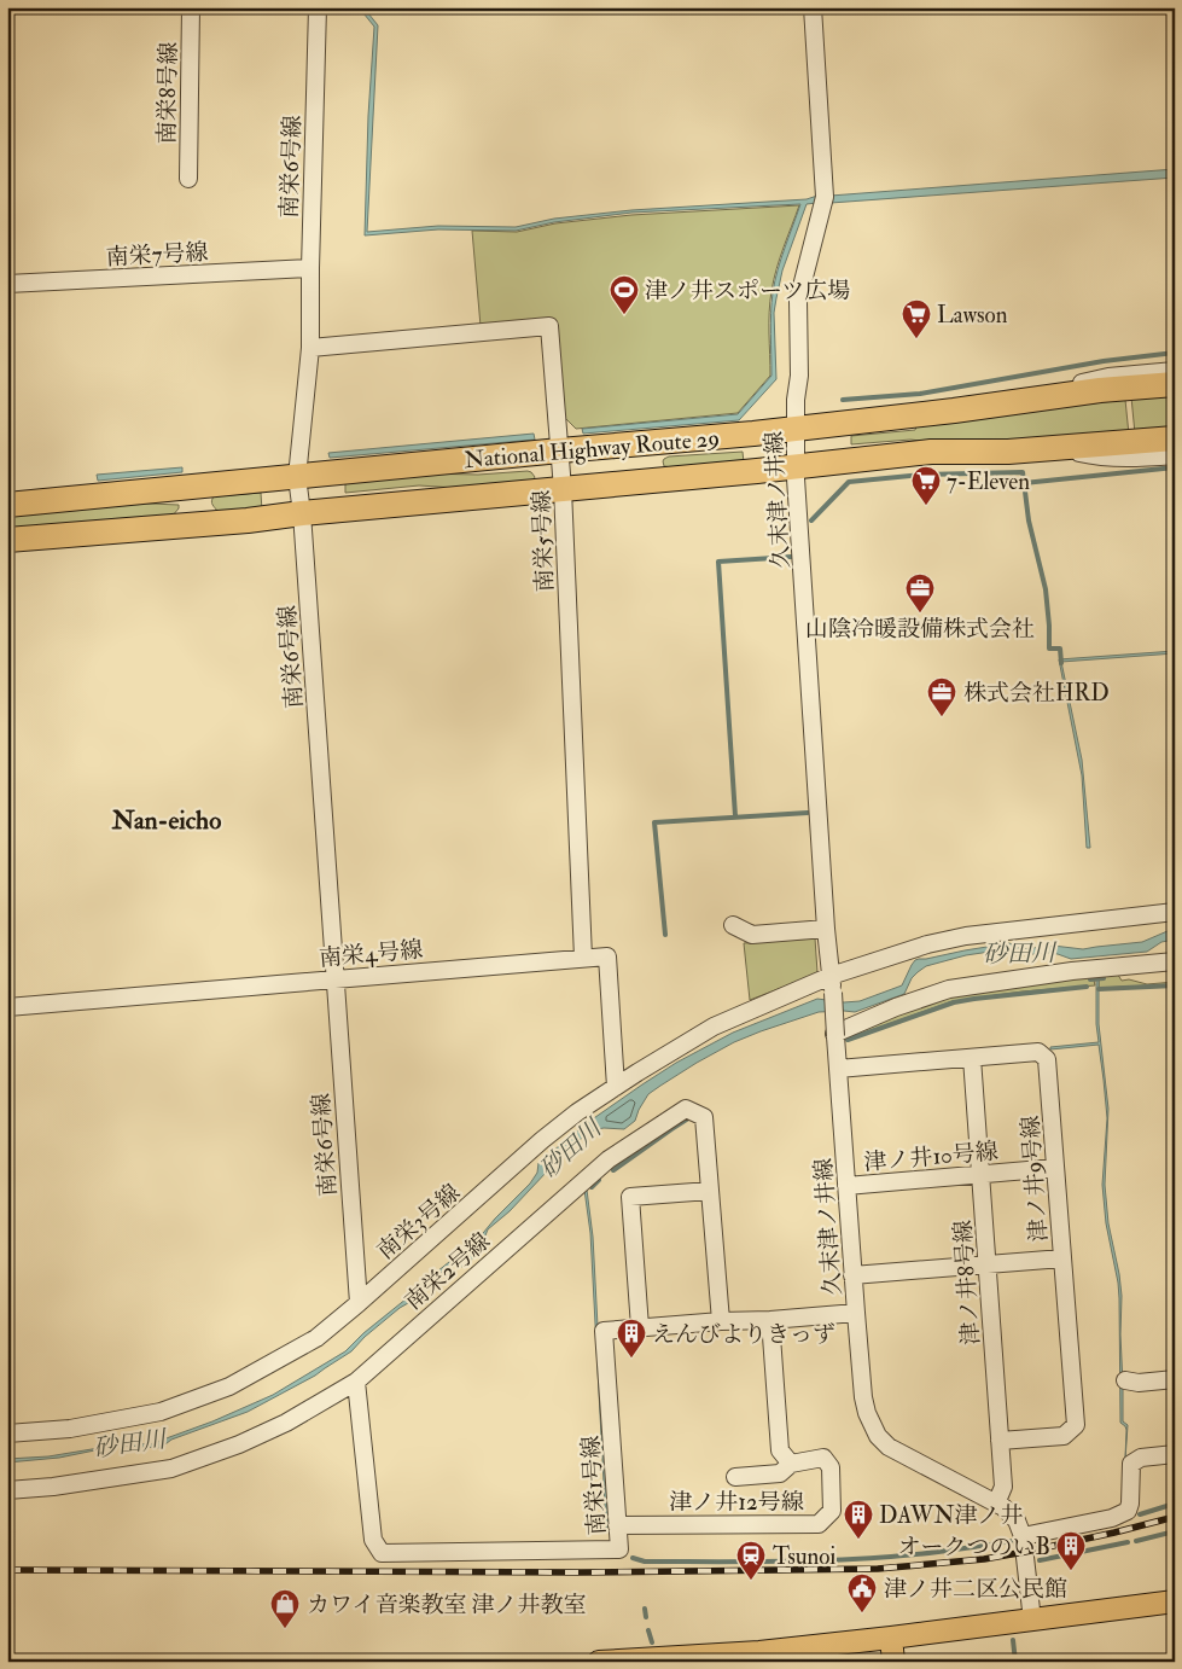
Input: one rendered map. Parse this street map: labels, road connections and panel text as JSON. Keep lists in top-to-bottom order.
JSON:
{
  "streets": {
    "highway": ["National Highway Route 29"],
    "street": [
      "南栄8号線",
      "南栄6号線",
      "南栄7号線",
      "久末津ノ井線",
      "南栄5号線",
      "南栄4号線",
      "津ノ井10号線",
      "津ノ井9号線",
      "南栄3号線",
      "南栄2号線",
      "津ノ井8号線",
      "南栄1号線",
      "津ノ井12号線"
    ]
  },
  "crossings": [
    ["南栄6号線", "南栄7号線"],
    ["南栄6号線", "National Highway Route 29"],
    ["南栄6号線", "南栄5号線"],
    ["南栄6号線", "南栄4号線"],
    ["南栄6号線", "南栄3号線"],
    ["National Highway Route 29", "久末津ノ井線"],
    ["National Highway Route 29", "南栄5号線"],
    ["久末津ノ井線", "津ノ井10号線"],
    ["久末津ノ井線", "津ノ井9号線"],
    ["久末津ノ井線", "南栄3号線"],
    ["久末津ノ井線", "津ノ井8号線"],
    ["久末津ノ井線", "南栄1号線"],
    ["南栄5号線", "南栄4号線"],
    ["南栄4号線", "南栄3号線"],
    ["津ノ井10号線", "津ノ井9号線"],
    ["津ノ井10号線", "津ノ井8号線"],
    ["津ノ井9号線", "津ノ井8号線"],
    ["南栄2号線", "南栄1号線"],
    ["南栄1号線", "津ノ井12号線"]
  ],
  "districts": ["Nan-eicho"],
  "water": ["砂田川"],
  "places": {
    "sports": ["津ノ井スポーツ広場"],
    "supermarket": ["Lawson", "7-Eleven"],
    "office": ["山陰冷暖設備株式会社", "株式会社HRD"],
    "building": ["えんびよりきっず", "DAWN津ノ井", "オークつのいB"],
    "station": ["Tsunoi"],
    "public building": ["津ノ井二区公民館"],
    "shop": ["カワイ音楽教室 津ノ井教室"]
  }
}
